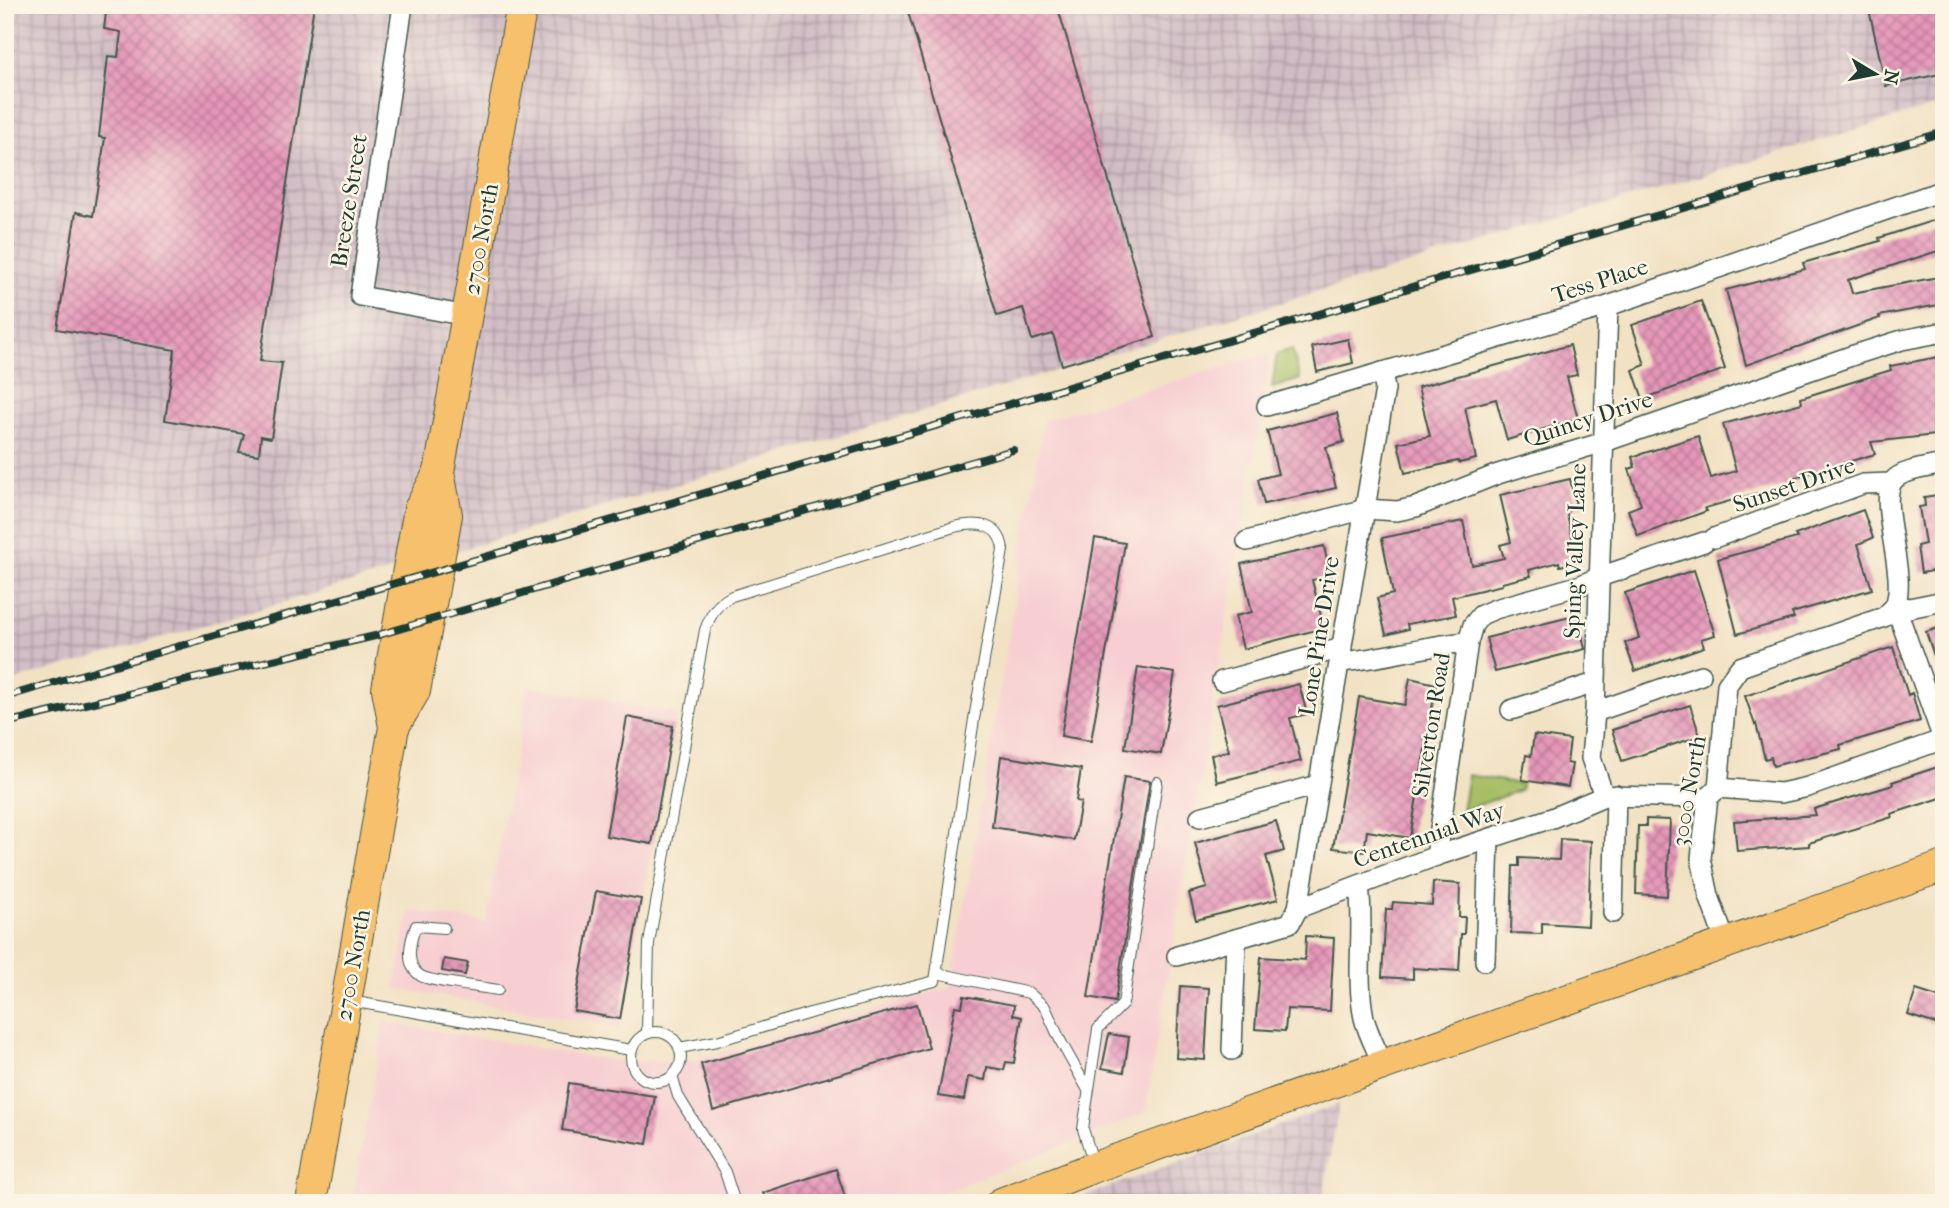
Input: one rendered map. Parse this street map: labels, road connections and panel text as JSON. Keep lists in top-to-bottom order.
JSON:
{
  "streets": {
    "main road": ["2700 North"],
    "street": [
      "Breeze Street",
      "Tess Place",
      "Quincy Drive",
      "Sunset Drive",
      "Sping Valley Lane",
      "Lone Pine Drive",
      "Silverton Road",
      "3000 North",
      "Centennial Way"
    ]
  },
  "crossings": [
    ["Breeze Street", "2700 North"],
    ["Tess Place", "Sping Valley Lane"],
    ["Tess Place", "Lone Pine Drive"],
    ["Quincy Drive", "Sping Valley Lane"],
    ["Quincy Drive", "Lone Pine Drive"],
    ["Sunset Drive", "Sping Valley Lane"],
    ["Sunset Drive", "Silverton Road"],
    ["Sping Valley Lane", "Centennial Way"],
    ["Lone Pine Drive", "Centennial Way"],
    ["Silverton Road", "Centennial Way"],
    ["3000 North", "Centennial Way"]
  ],
  "north": "right"
}
